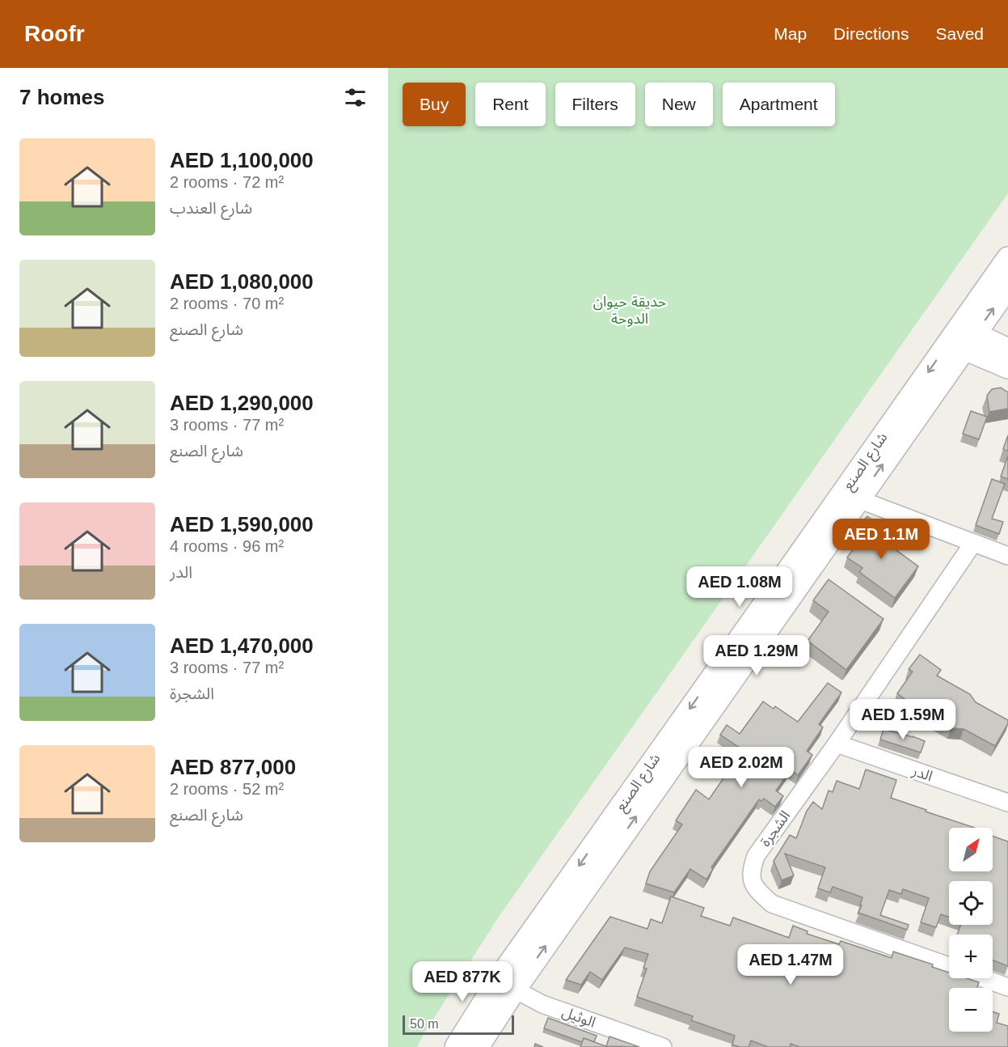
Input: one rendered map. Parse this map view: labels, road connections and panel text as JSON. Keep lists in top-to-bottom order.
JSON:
{
  "streets": {
    "street": [
      "شارع الصنع",
      "الدر",
      "الشجرة",
      "الوثيل"
    ]
  },
  "crossings": [
    ["شارع الصنع", "الوثيل"],
    ["الدر", "الشجرة"]
  ],
  "parks": ["حديقة حيوان الدوحة"],
  "scale_bar": "50 m",
  "north": "top right",
  "page": {
    "header": "Roofr",
    "nav": ["Map", "Directions", "Saved"],
    "heading": "7 homes",
    "chip": [
      "Buy",
      "Rent",
      "Filters",
      "New",
      "Apartment"
    ],
    "list": [
      {
        "name": "AED 1,100,000",
        "note": "2 rooms · 72 m² · شارع العندب"
      },
      {
        "name": "AED 1,080,000",
        "note": "2 rooms · 70 m² · شارع الصنع"
      },
      {
        "name": "AED 1,290,000",
        "note": "3 rooms · 77 m² · شارع الصنع"
      },
      {
        "name": "AED 1,590,000",
        "note": "4 rooms · 96 m² · الدر"
      },
      {
        "name": "AED 1,470,000",
        "note": "3 rooms · 77 m² · الشجرة"
      },
      {
        "name": "AED 877,000",
        "note": "2 rooms · 52 m² · شارع الصنع"
      }
    ],
    "price": [
      "AED 1.1M",
      "AED 1.08M",
      "AED 1.29M",
      "AED 1.59M",
      "AED 2.02M",
      "AED 1.47M",
      "AED 877K"
    ],
    "map_buttons": ["+", "−"],
    "scale": "50 m"
  }
}
